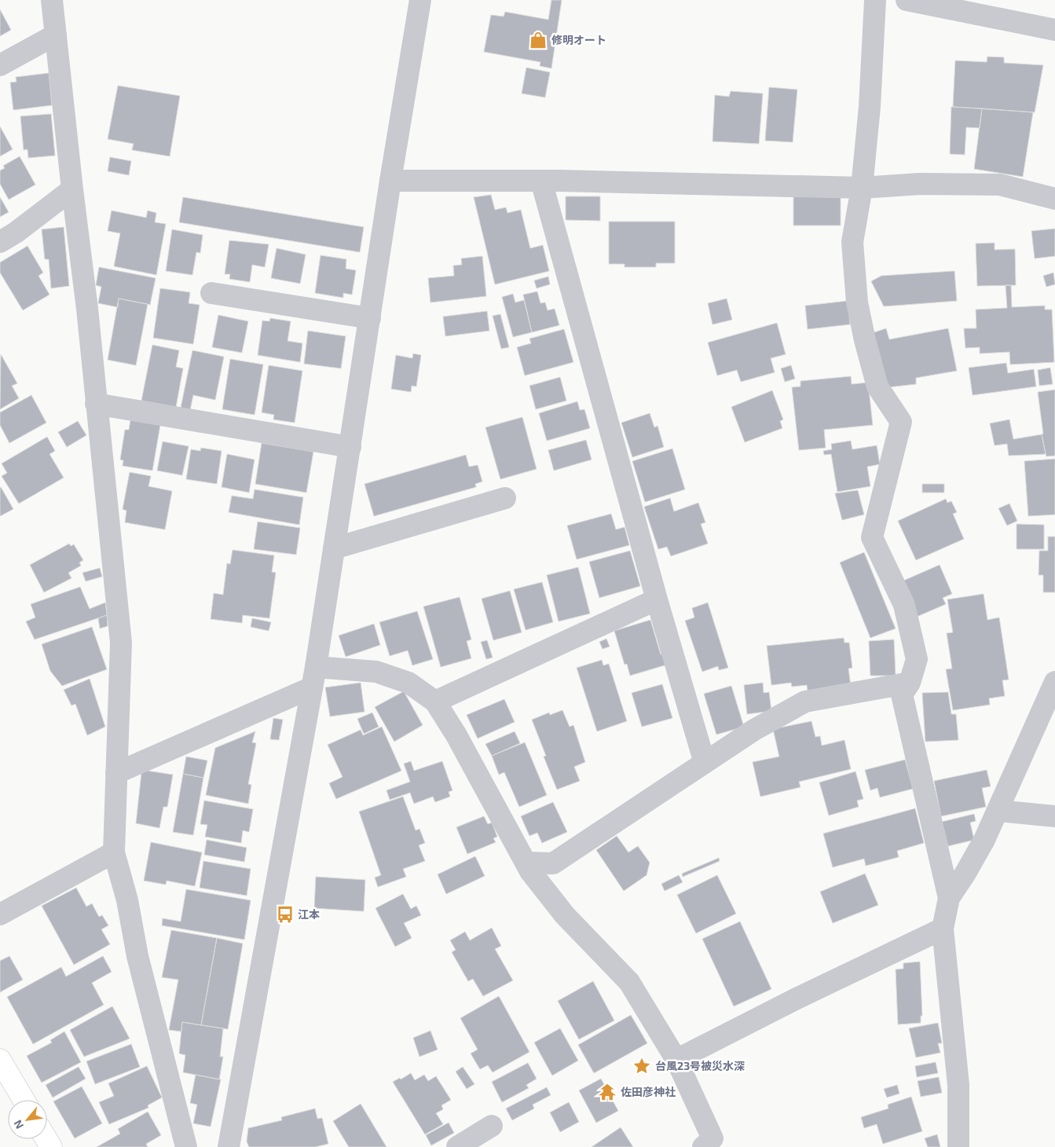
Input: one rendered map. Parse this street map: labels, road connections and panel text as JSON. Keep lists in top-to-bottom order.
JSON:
{
  "places": {
    "shop": ["修明オート"],
    "bus stop": ["江本"],
    "place": ["台風23号被災水深"],
    "temple": ["佐田彦神社"]
  },
  "north": "bottom left"
}
